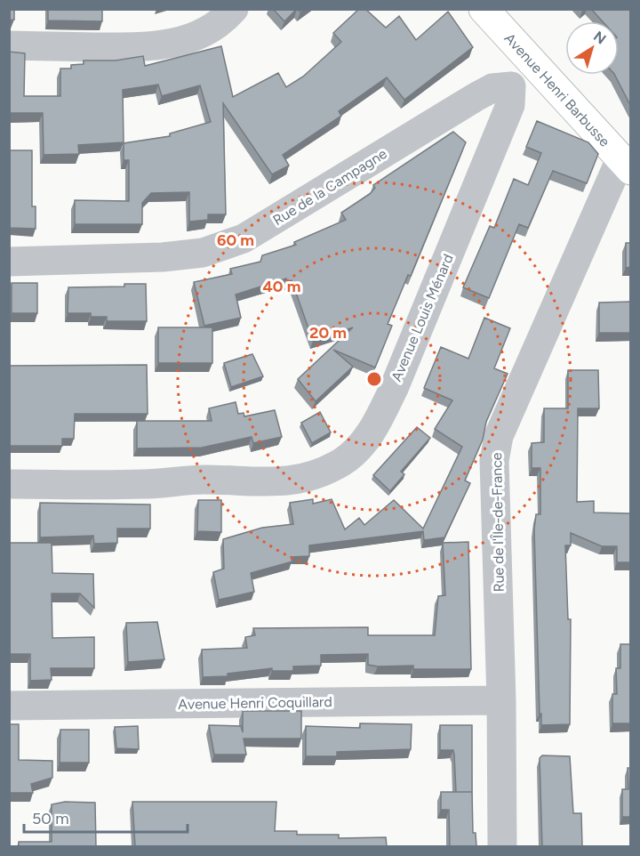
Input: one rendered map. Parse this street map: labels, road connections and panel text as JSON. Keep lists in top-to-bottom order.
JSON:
{
  "streets": {
    "main road": ["Avenue Henri Barbusse"],
    "street": [
      "Rue de la Campagne",
      "Avenue Louis Ménard",
      "Rue de l'Île-de-France",
      "Avenue Henri Coquillard"
    ]
  },
  "crossings": [
    ["Avenue Henri Barbusse", "Rue de l'Île-de-France"],
    ["Rue de la Campagne", "Avenue Louis Ménard"],
    ["Rue de l'Île-de-France", "Avenue Henri Coquillard"]
  ],
  "scale_bar": "50 m",
  "north": "top right",
  "rings": ["60 m", "40 m", "20 m"]
}
